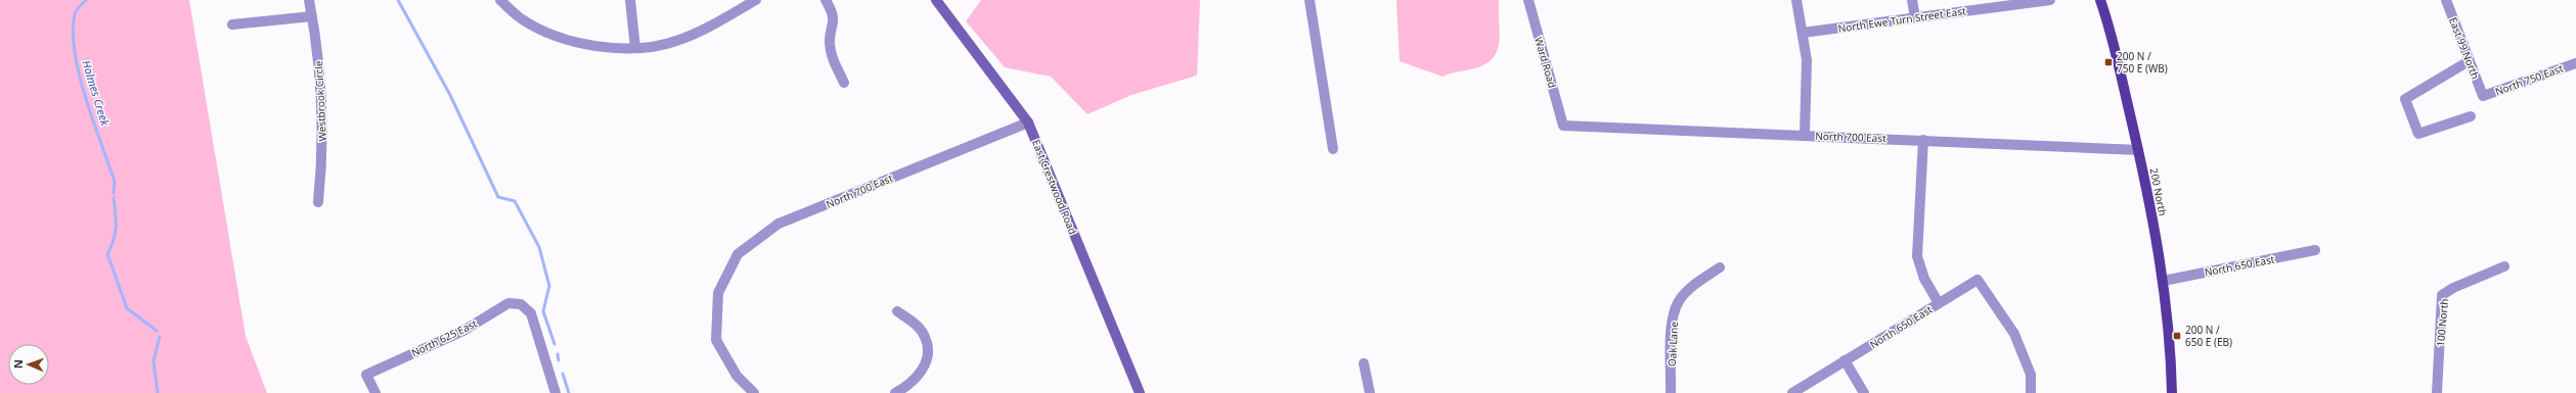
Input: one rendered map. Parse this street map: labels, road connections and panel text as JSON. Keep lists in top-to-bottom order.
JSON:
{
  "streets": {
    "main road": ["200 North"],
    "street": [
      "North Ewe Turn Street East",
      "East 99 North",
      "Ward Road",
      "North 750 East",
      "Westbrook Circle",
      "North 700 East",
      "East Crestwood Road",
      "North 650 East",
      "100 North",
      "North 625 East",
      "Oak Lane"
    ]
  },
  "crossings": [
    ["East 99 North", "North 750 East"],
    ["Ward Road", "North 700 East"],
    ["North 700 East", "East Crestwood Road"],
    ["North 700 East", "200 North"],
    ["North 700 East", "North 650 East"],
    ["200 North", "North 650 East"]
  ],
  "water": ["Holmes Creek"],
  "places": {
    "transit": ["200 N / 750 E (WB)", "200 N / 650 E (EB)"]
  },
  "north": "left"
}
